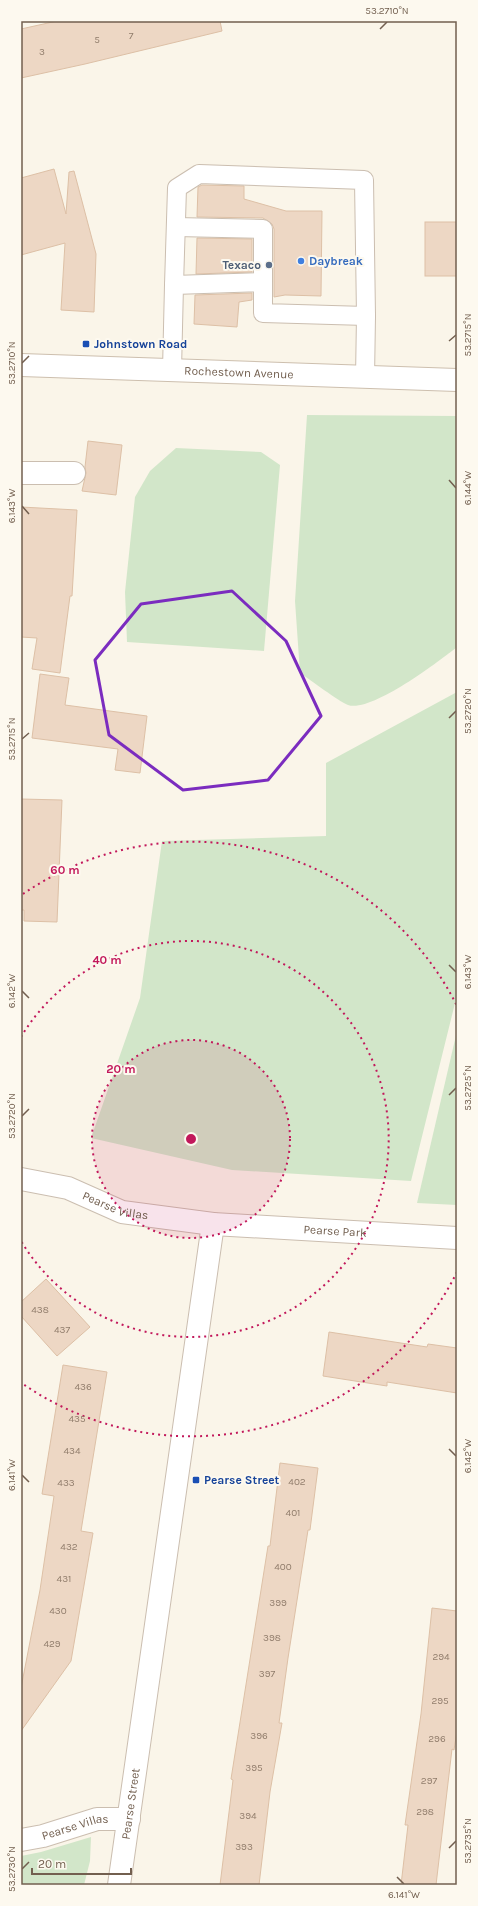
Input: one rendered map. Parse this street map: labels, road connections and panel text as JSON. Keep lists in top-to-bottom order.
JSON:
{
  "streets": {
    "street": [
      "Rochestown Avenue",
      "Pearse Villas",
      "Pearse Park",
      "Pearse Street"
    ]
  },
  "crossings": [
    ["Pearse Villas", "Pearse Park"],
    ["Pearse Villas", "Pearse Street"],
    ["Pearse Park", "Pearse Street"]
  ],
  "places": {
    "other": ["Daybreak", "Texaco"],
    "transit": ["Johnstown Road", "Pearse Street"]
  },
  "house_numbers": [
    "7",
    "5",
    "3",
    "438",
    "437",
    "436",
    "435",
    "434",
    "402",
    "433",
    "401",
    "432",
    "400",
    "431",
    "399",
    "430",
    "398",
    "429",
    "294",
    "397",
    "295",
    "396",
    "296",
    "395",
    "297",
    "298",
    "394",
    "393"
  ],
  "scale_bar": "20 m",
  "coordinates": [
    "53.2710°N",
    "53.2715°N",
    "6.144°W",
    "6.143°W",
    "53.2720°N",
    "6.142°W",
    "53.2725°N",
    "6.141°W",
    "53.2735°N",
    "53.2730°N"
  ],
  "rings": ["60 m", "40 m", "20 m"]
}
